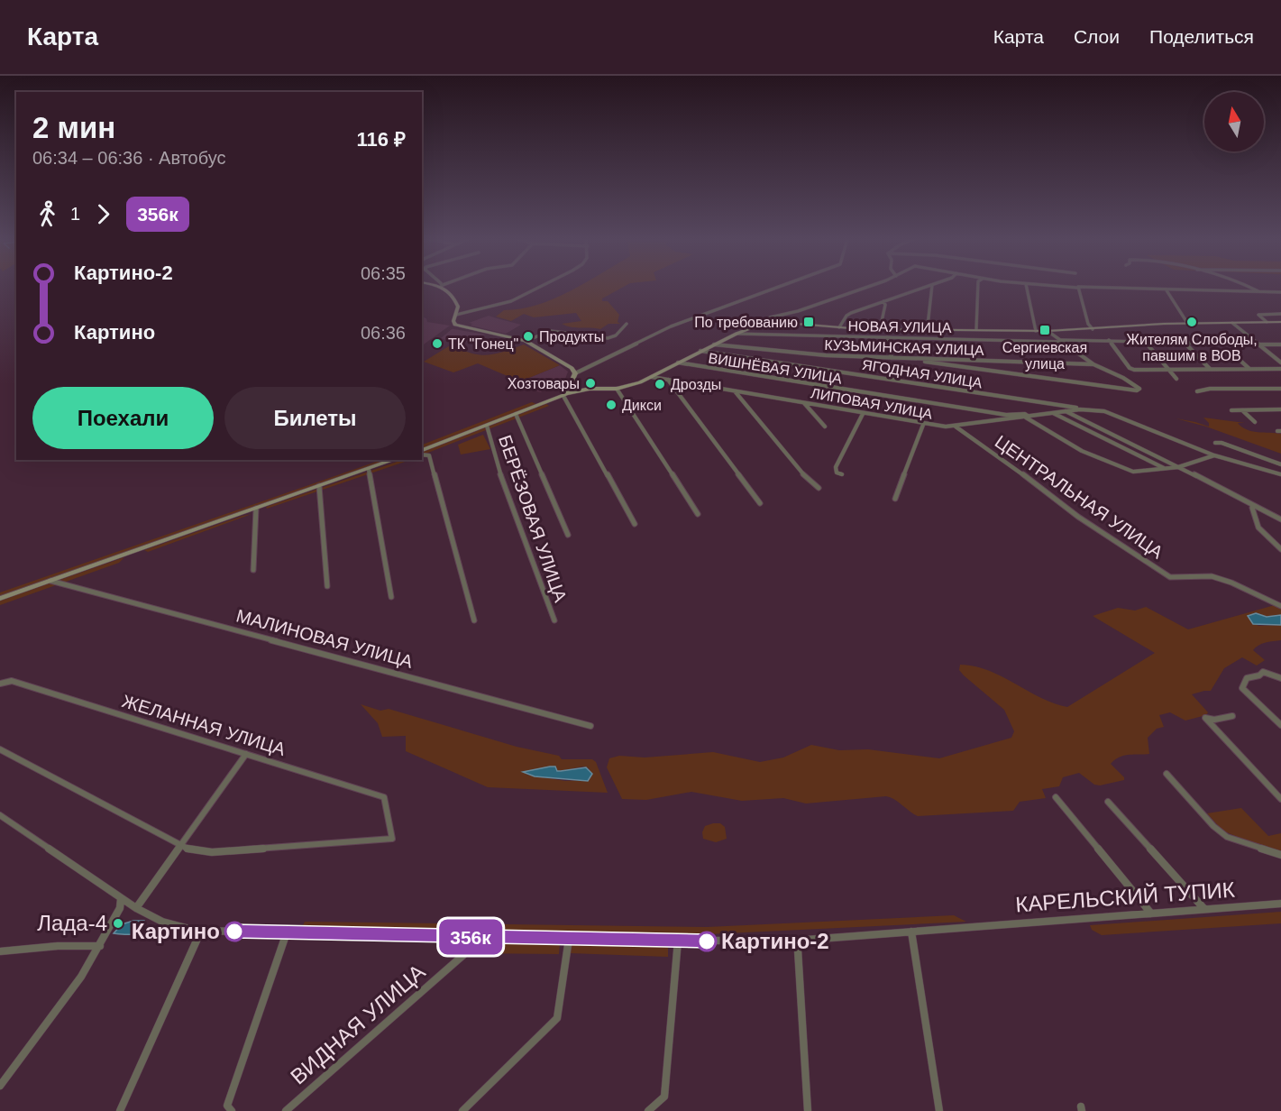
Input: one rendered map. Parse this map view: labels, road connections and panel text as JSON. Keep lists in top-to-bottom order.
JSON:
{
  "streets": {
    "street": [
      "НОВАЯ УЛИЦА",
      "КУЗЬМИНСКАЯ УЛИЦА",
      "ВИШНЁВАЯ УЛИЦА",
      "ЯГОДНАЯ УЛИЦА",
      "ЛИПОВАЯ УЛИЦА",
      "ЦЕНТРАЛЬНАЯ УЛИЦА",
      "БЕРЁЗОВАЯ УЛИЦА",
      "МАЛИНОВАЯ УЛИЦА",
      "ЖЕЛАННАЯ УЛИЦА",
      "КАРЕЛЬСКИЙ ТУПИК",
      "ВИДНАЯ УЛИЦА"
    ]
  },
  "crossings": [
    ["ВИШНЁВАЯ УЛИЦА", "ЛИПОВАЯ УЛИЦА"],
    ["ЛИПОВАЯ УЛИЦА", "ЦЕНТРАЛЬНАЯ УЛИЦА"],
    ["КАРЕЛЬСКИЙ ТУПИК", "ВИДНАЯ УЛИЦА"]
  ],
  "places": {
    "transit": ["По требованию", "Сергиевская улица"],
    "other": [
      "Жителям Слободы, павшим в ВОВ",
      "Продукты",
      "ТК \"Гонец\"",
      "Хозтовары",
      "Дрозды",
      "Дикси",
      "Лада-4",
      "Картино",
      "Картино-2"
    ]
  },
  "lines": ["bus line 356к"],
  "north": "top",
  "page": {
    "header": "Карта",
    "nav": ["Карта", "Слои", "Поделиться"],
    "on_map": "356к",
    "heading": ["2 мин", "06:34 – 06:36 · Автобус", "116 ₽"],
    "legs": ["1", "356к"],
    "list": [
      {
        "name": "Картино-2",
        "value": "06:35"
      },
      {
        "name": "Картино",
        "value": "06:36"
      }
    ],
    "buttons": ["Поехали", "Билеты"]
  }
}
